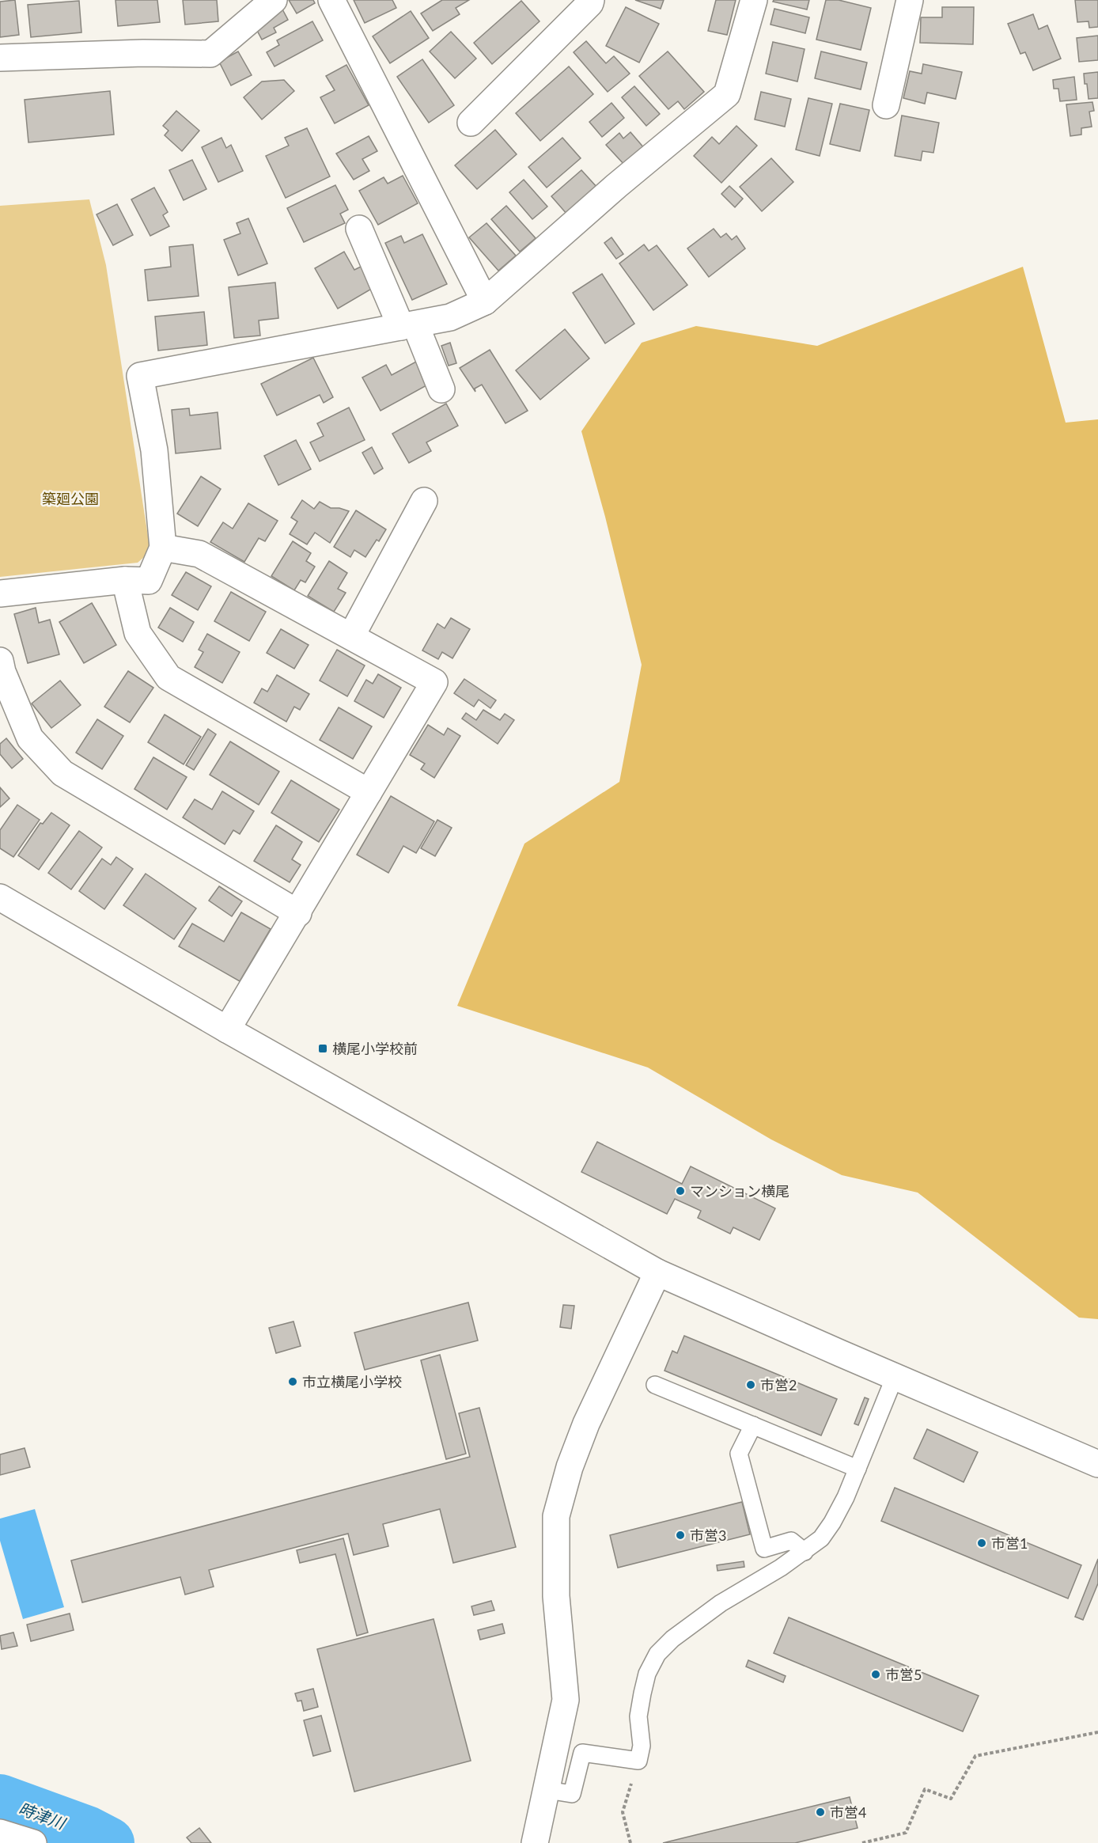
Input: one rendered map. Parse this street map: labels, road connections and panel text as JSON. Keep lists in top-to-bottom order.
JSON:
{
  "water": ["時津川"],
  "parks": ["築廻公園"],
  "places": {
    "transit": ["横尾小学校前"],
    "other": [
      "マンション横尾",
      "市立横尾小学校",
      "市営2",
      "市営3",
      "市営1",
      "市営5",
      "市営4"
    ]
  }
}
